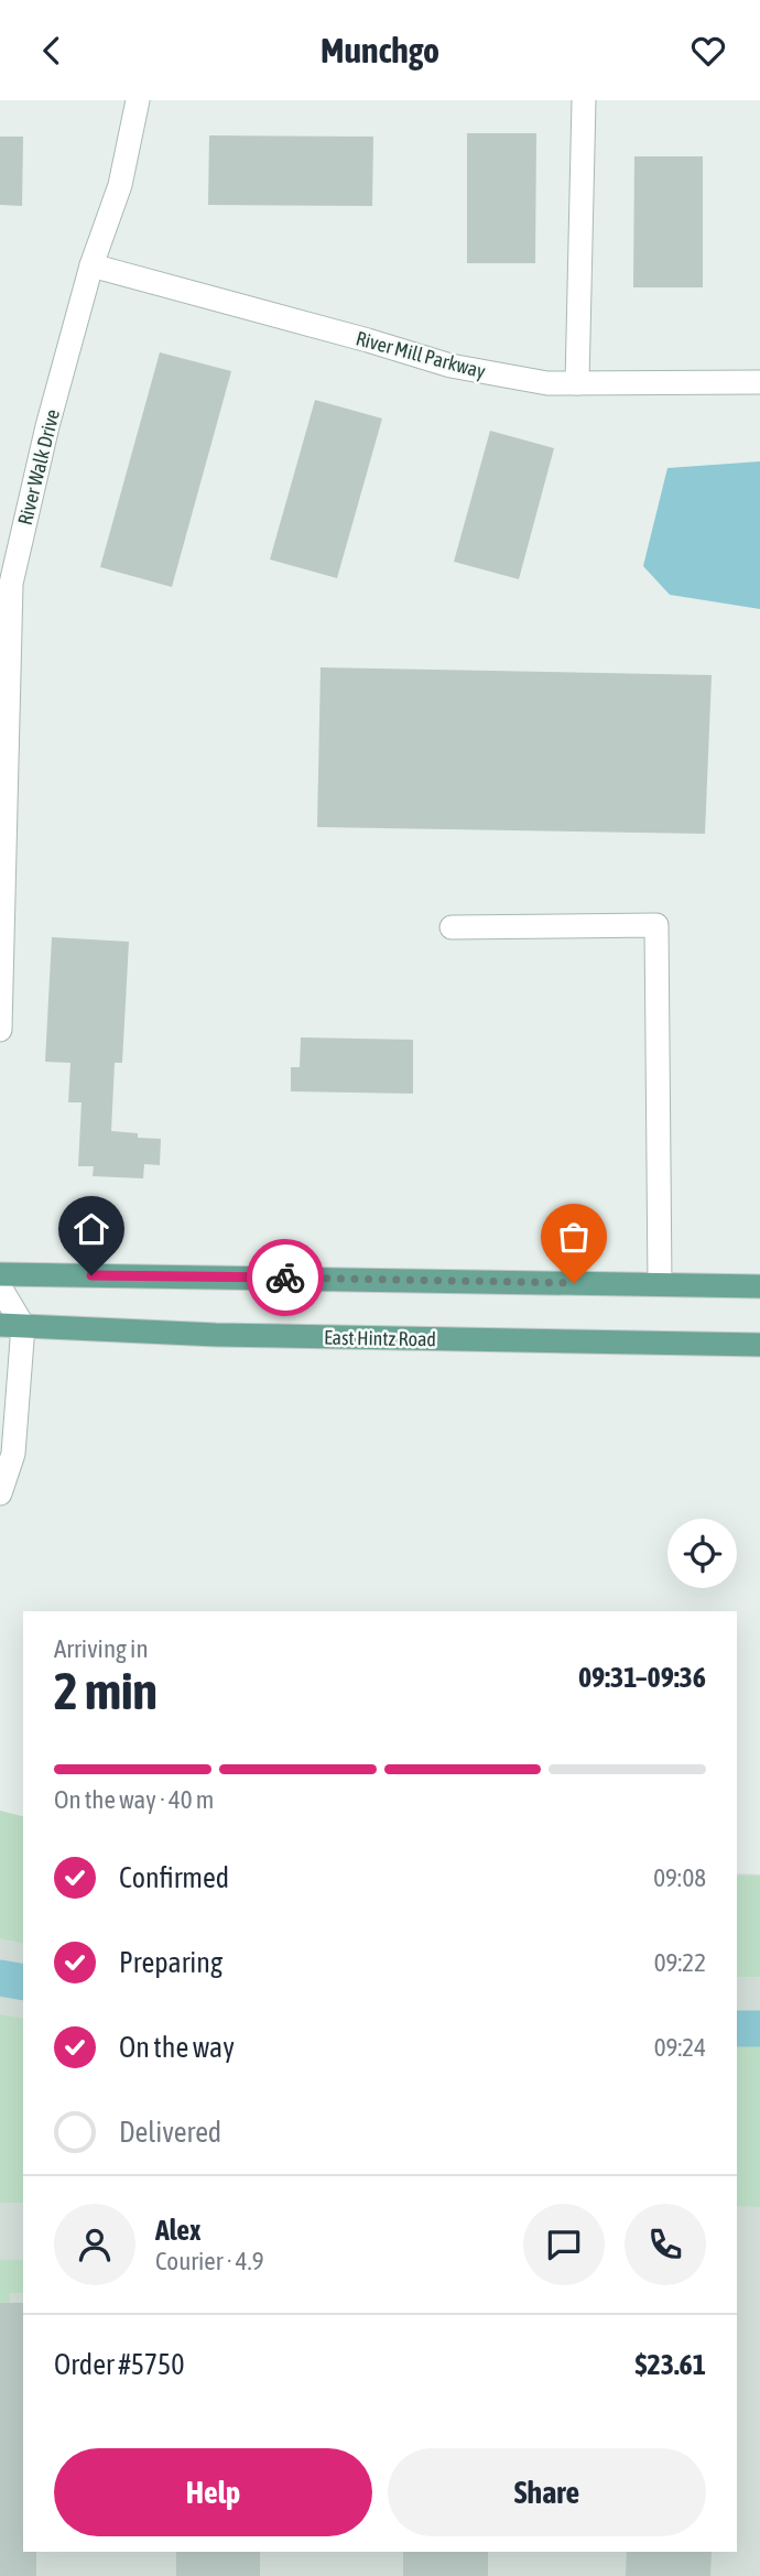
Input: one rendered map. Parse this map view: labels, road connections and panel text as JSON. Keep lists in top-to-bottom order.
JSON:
{
  "streets": {
    "main road": ["East Hintz Road"],
    "street": ["River Mill Parkway", "River Walk Drive"]
  },
  "crossings": [
    ["River Mill Parkway", "River Walk Drive"]
  ],
  "page": {
    "header": "Munchgo",
    "heading": ["2 min", "Arriving in", "09:31–09:36"],
    "panel": [
      "Alex",
      "Courier · 4.9",
      "Order #5750",
      "$23.61"
    ],
    "bar": "On the way · 40 m",
    "list": [
      ["Confirmed", "09:08"],
      ["Preparing", "09:22"],
      ["On the way", "09:24"],
      "Delivered"
    ],
    "buttons": ["Help", "Share"]
  }
}
